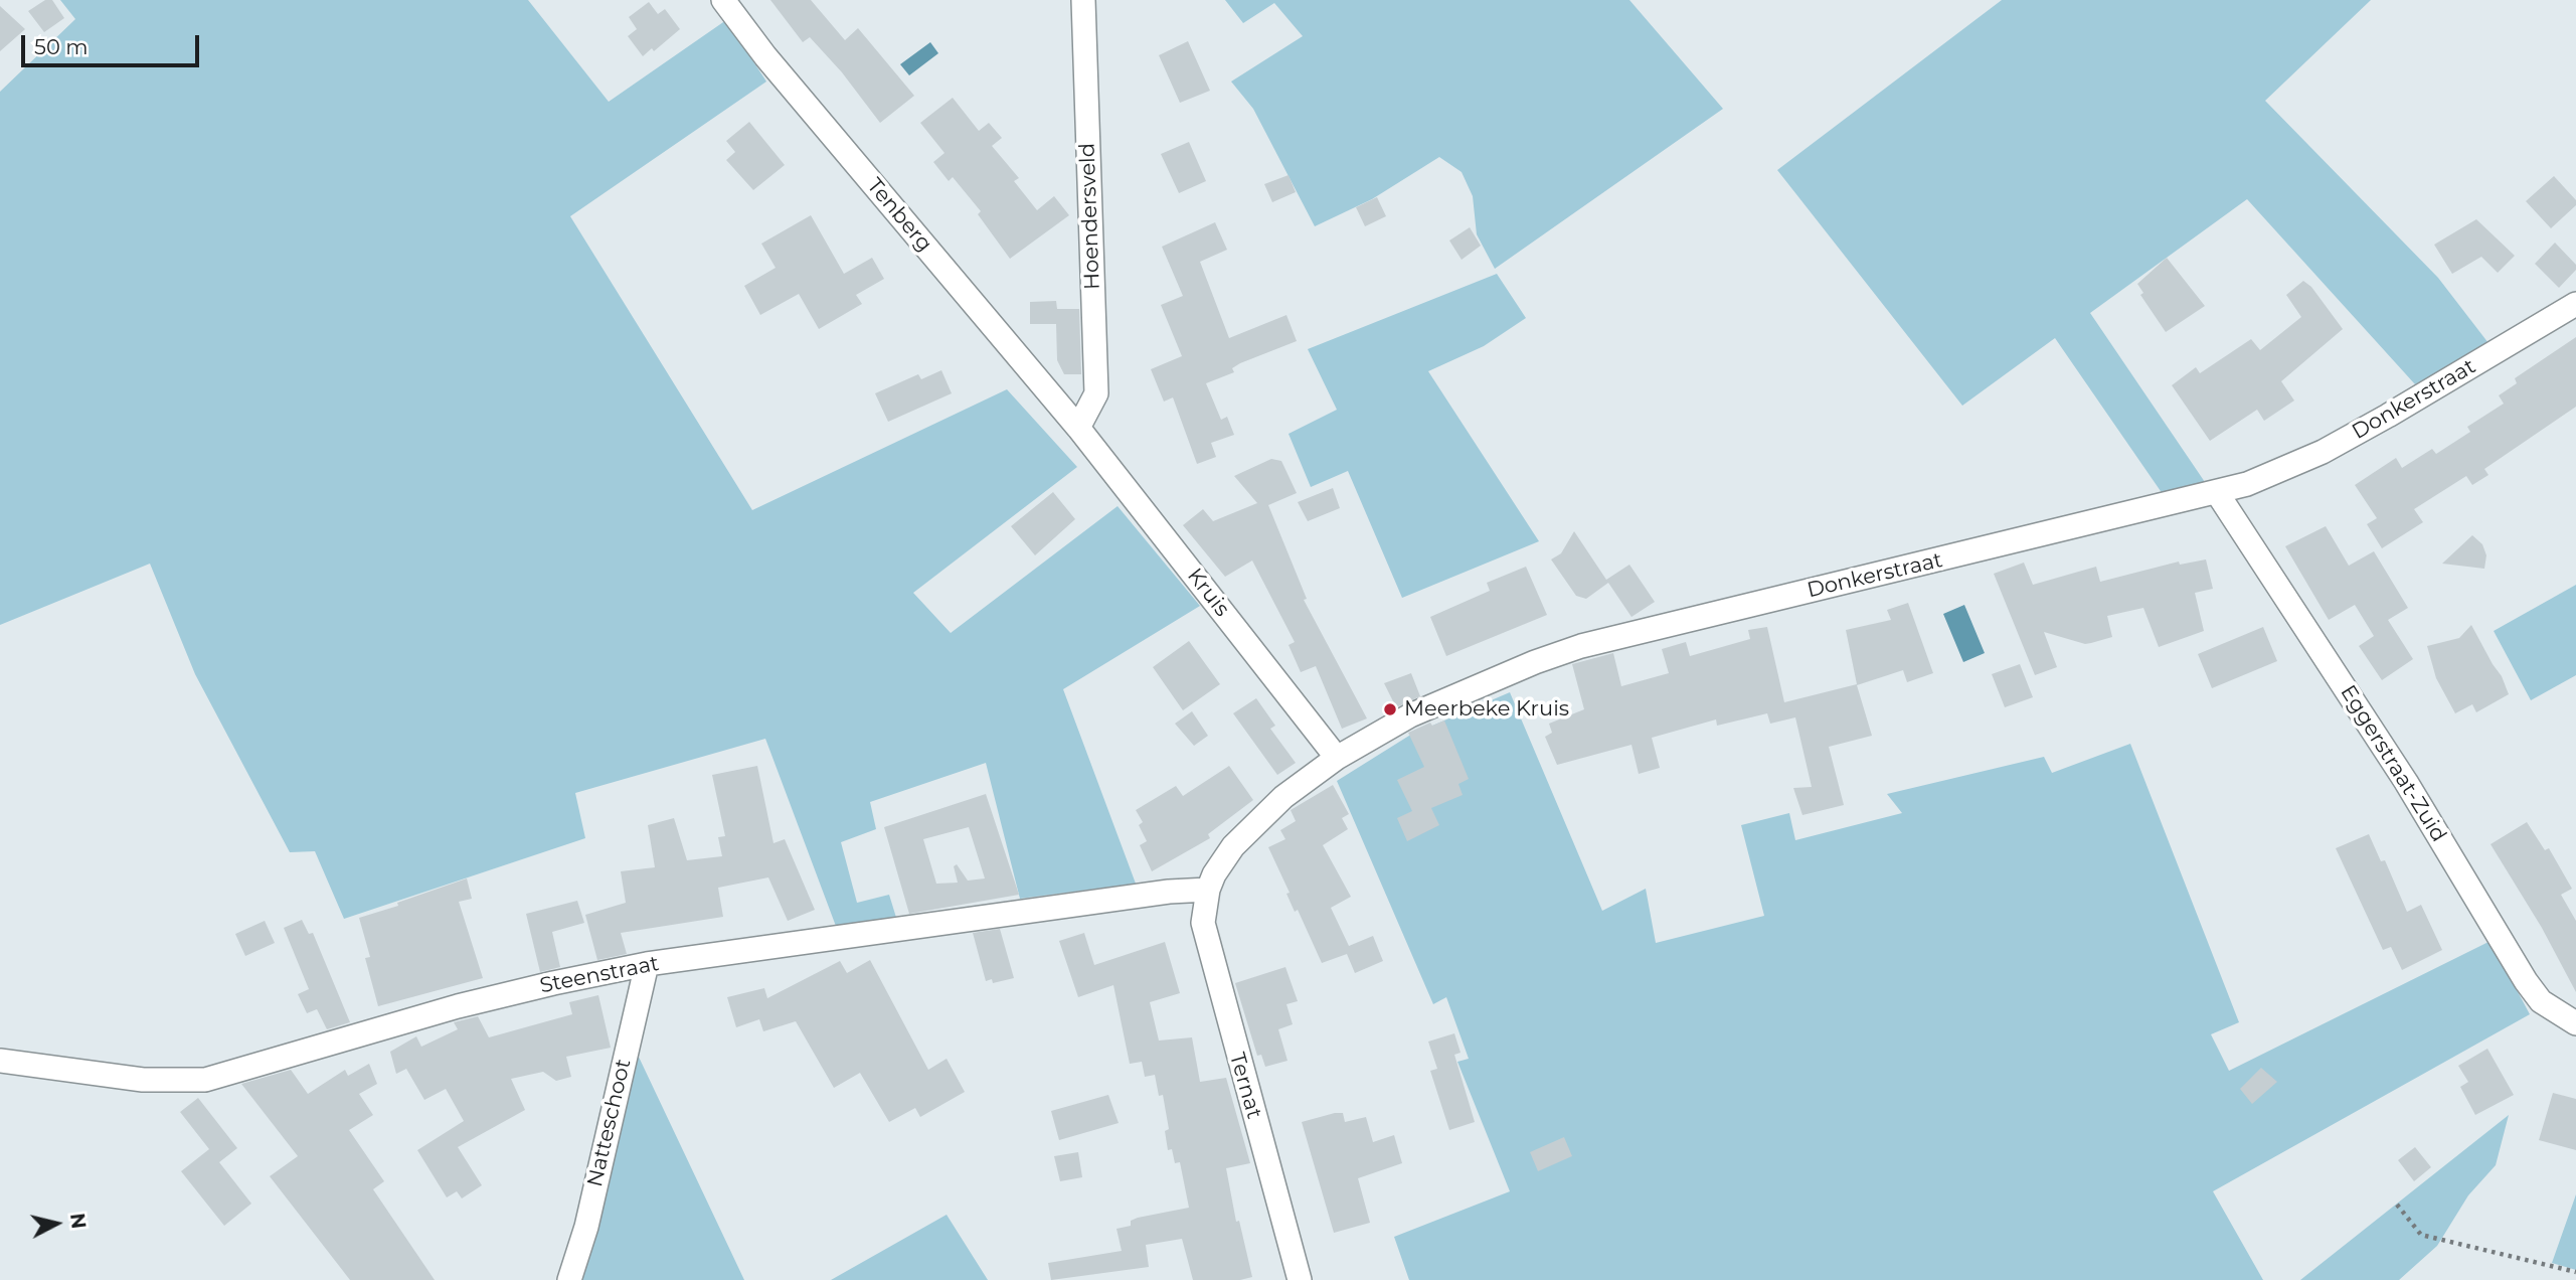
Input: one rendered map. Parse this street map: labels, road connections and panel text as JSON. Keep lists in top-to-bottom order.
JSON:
{
  "streets": {
    "street": [
      "Tenberg",
      "Hoendersveld",
      "Donkerstraat",
      "Kruis",
      "Eggerstraat-Zuid",
      "Steenstraat",
      "Ternat",
      "Natteschoot"
    ]
  },
  "crossings": [
    ["Tenberg", "Hoendersveld"],
    ["Tenberg", "Kruis"],
    ["Hoendersveld", "Kruis"],
    ["Donkerstraat", "Kruis"],
    ["Donkerstraat", "Eggerstraat-Zuid"],
    ["Donkerstraat", "Steenstraat"],
    ["Donkerstraat", "Ternat"],
    ["Steenstraat", "Ternat"],
    ["Steenstraat", "Natteschoot"]
  ],
  "places": ["Meerbeke Kruis"],
  "scale_bar": "50 m",
  "north": "right"
}
